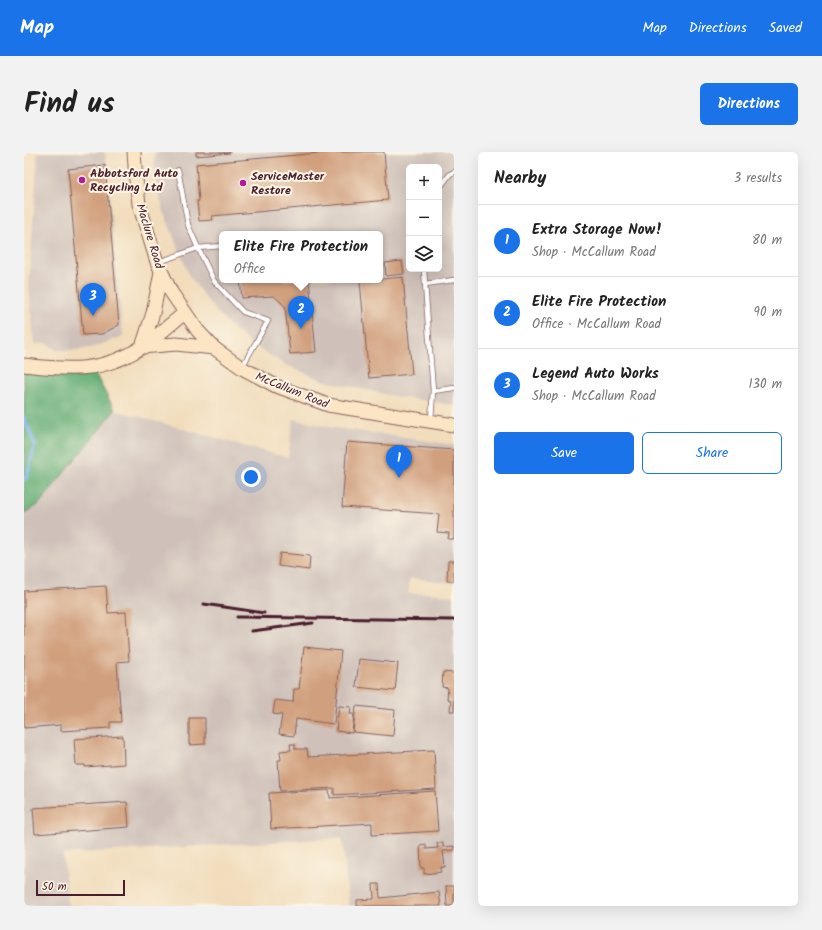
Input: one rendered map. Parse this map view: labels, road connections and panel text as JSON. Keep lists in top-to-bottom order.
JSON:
{
  "streets": {
    "main road": ["Maclure Road", "McCallum Road"]
  },
  "crossings": [
    ["Maclure Road", "McCallum Road"]
  ],
  "places": ["Abbotsford Auto Recycling Ltd", "ServiceMaster Restore"],
  "scale_bar": "50 m",
  "page": {
    "header": "Map",
    "nav": ["Map", "Directions", "Saved"],
    "title": "Find us",
    "buttons": [
      "Directions",
      ["Save", "Share"]
    ],
    "heading": ["Nearby", "3 results"],
    "map_buttons": ["+", "−"],
    "list": [
      {
        "mark": "1",
        "name": "Extra Storage Now!",
        "note": "Shop · McCallum Road",
        "value": "80 m"
      },
      {
        "mark": "2",
        "name": "Elite Fire Protection",
        "note": "Office · McCallum Road",
        "value": "90 m"
      },
      {
        "mark": "3",
        "name": "Legend Auto Works",
        "note": "Shop · McCallum Road",
        "value": "130 m"
      }
    ],
    "popup": ["Elite Fire Protection", "Office"],
    "pins": ["3", "2", "1"],
    "scale": "50 m"
  }
}
